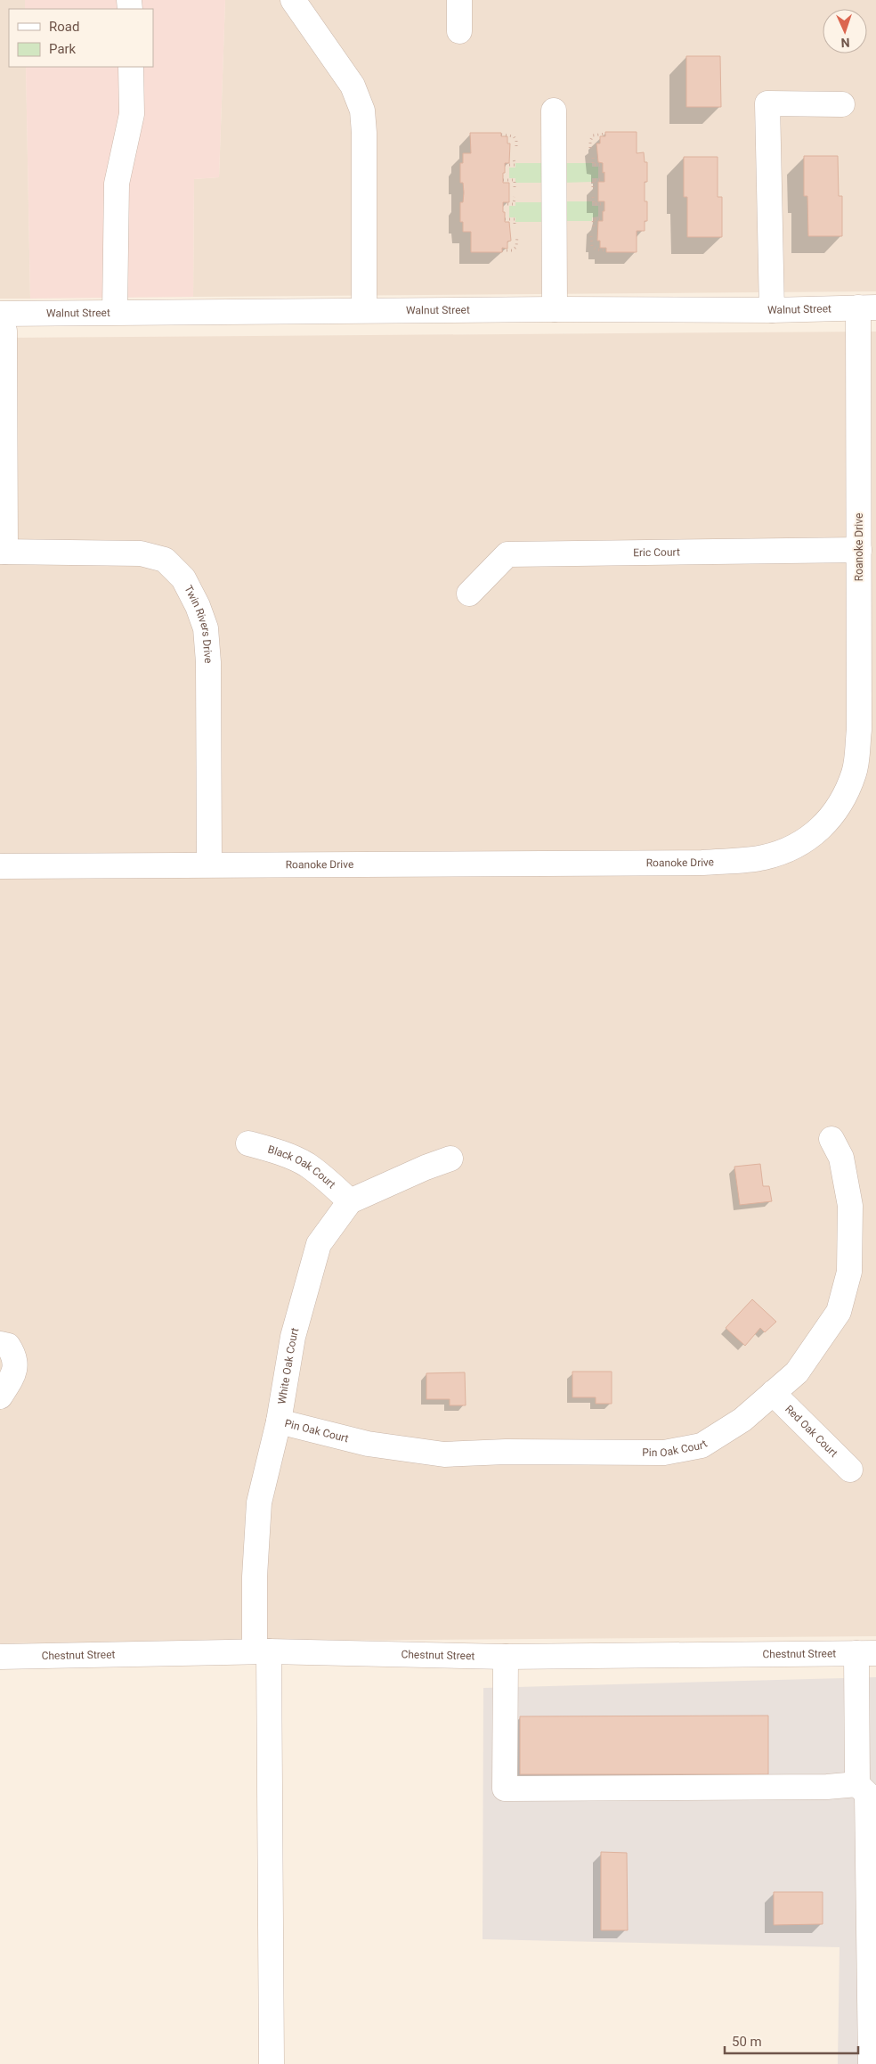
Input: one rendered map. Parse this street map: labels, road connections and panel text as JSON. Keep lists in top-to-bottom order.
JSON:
{
  "streets": {
    "street": [
      "Walnut Street",
      "Roanoke Drive",
      "Eric Court",
      "Twin Rivers Drive",
      "Black Oak Court",
      "White Oak Court",
      "Pin Oak Court",
      "Red Oak Court",
      "Chestnut Street"
    ]
  },
  "crossings": [
    ["Walnut Street", "Roanoke Drive"],
    ["Roanoke Drive", "Eric Court"],
    ["Roanoke Drive", "Twin Rivers Drive"],
    ["Black Oak Court", "White Oak Court"],
    ["White Oak Court", "Pin Oak Court"],
    ["White Oak Court", "Chestnut Street"],
    ["Pin Oak Court", "Red Oak Court"]
  ],
  "legend": ["Road", "Park"],
  "scale_bar": "50 m",
  "north": "bottom"
}
